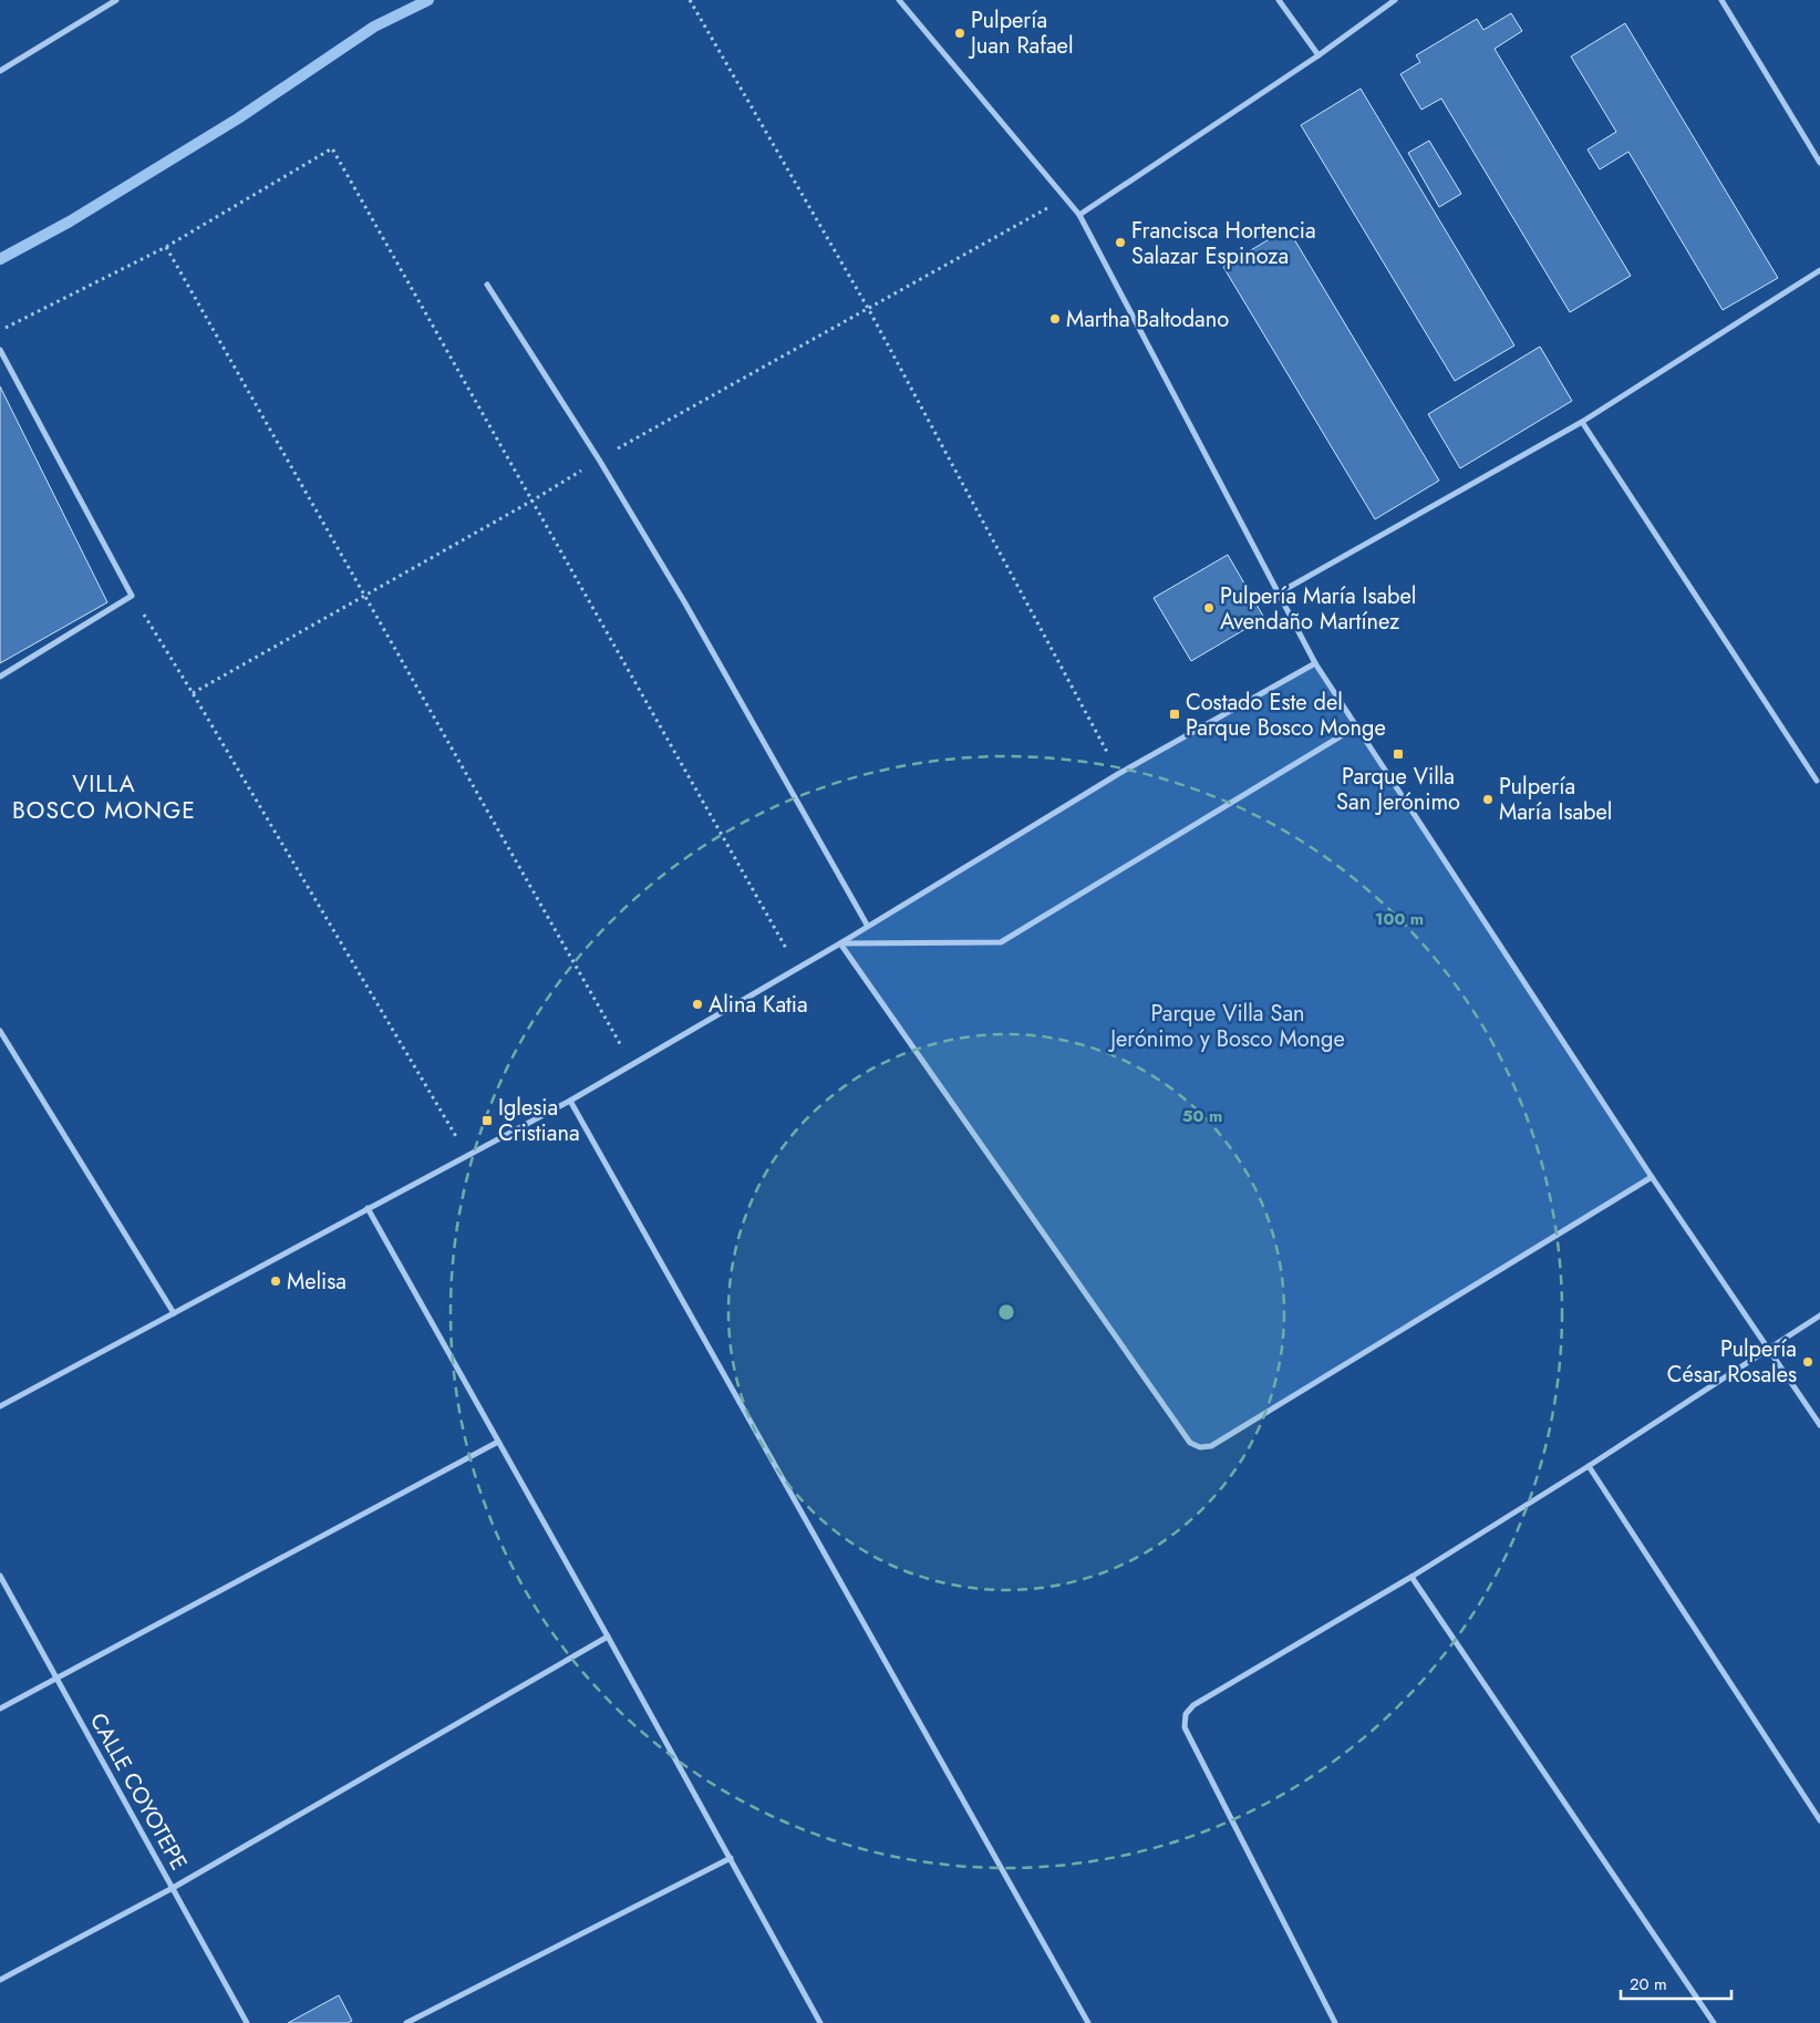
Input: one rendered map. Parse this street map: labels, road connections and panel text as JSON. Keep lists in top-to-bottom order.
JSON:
{
  "streets": {
    "street": ["CALLE COYOTEPE"]
  },
  "districts": ["VILLA BOSCO MONGE"],
  "parks": ["Parque Villa San Jerónimo y Bosco Monge"],
  "places": {
    "other": [
      "Pulpería Juan Rafael",
      "Francisca Hortencia Salazar Espinoza",
      "Martha Baltodano",
      "Pulpería María Isabel Avendaño Martínez",
      "Pulpería María Isabel",
      "Alina Katia",
      "Melisa",
      "Pulpería César Rosales"
    ],
    "transit": ["Costado Este del Parque Bosco Monge", "Parque Villa San Jerónimo", "Iglesia Cristiana"]
  },
  "scale_bar": "20 m",
  "rings": ["100 m", "50 m"]
}
